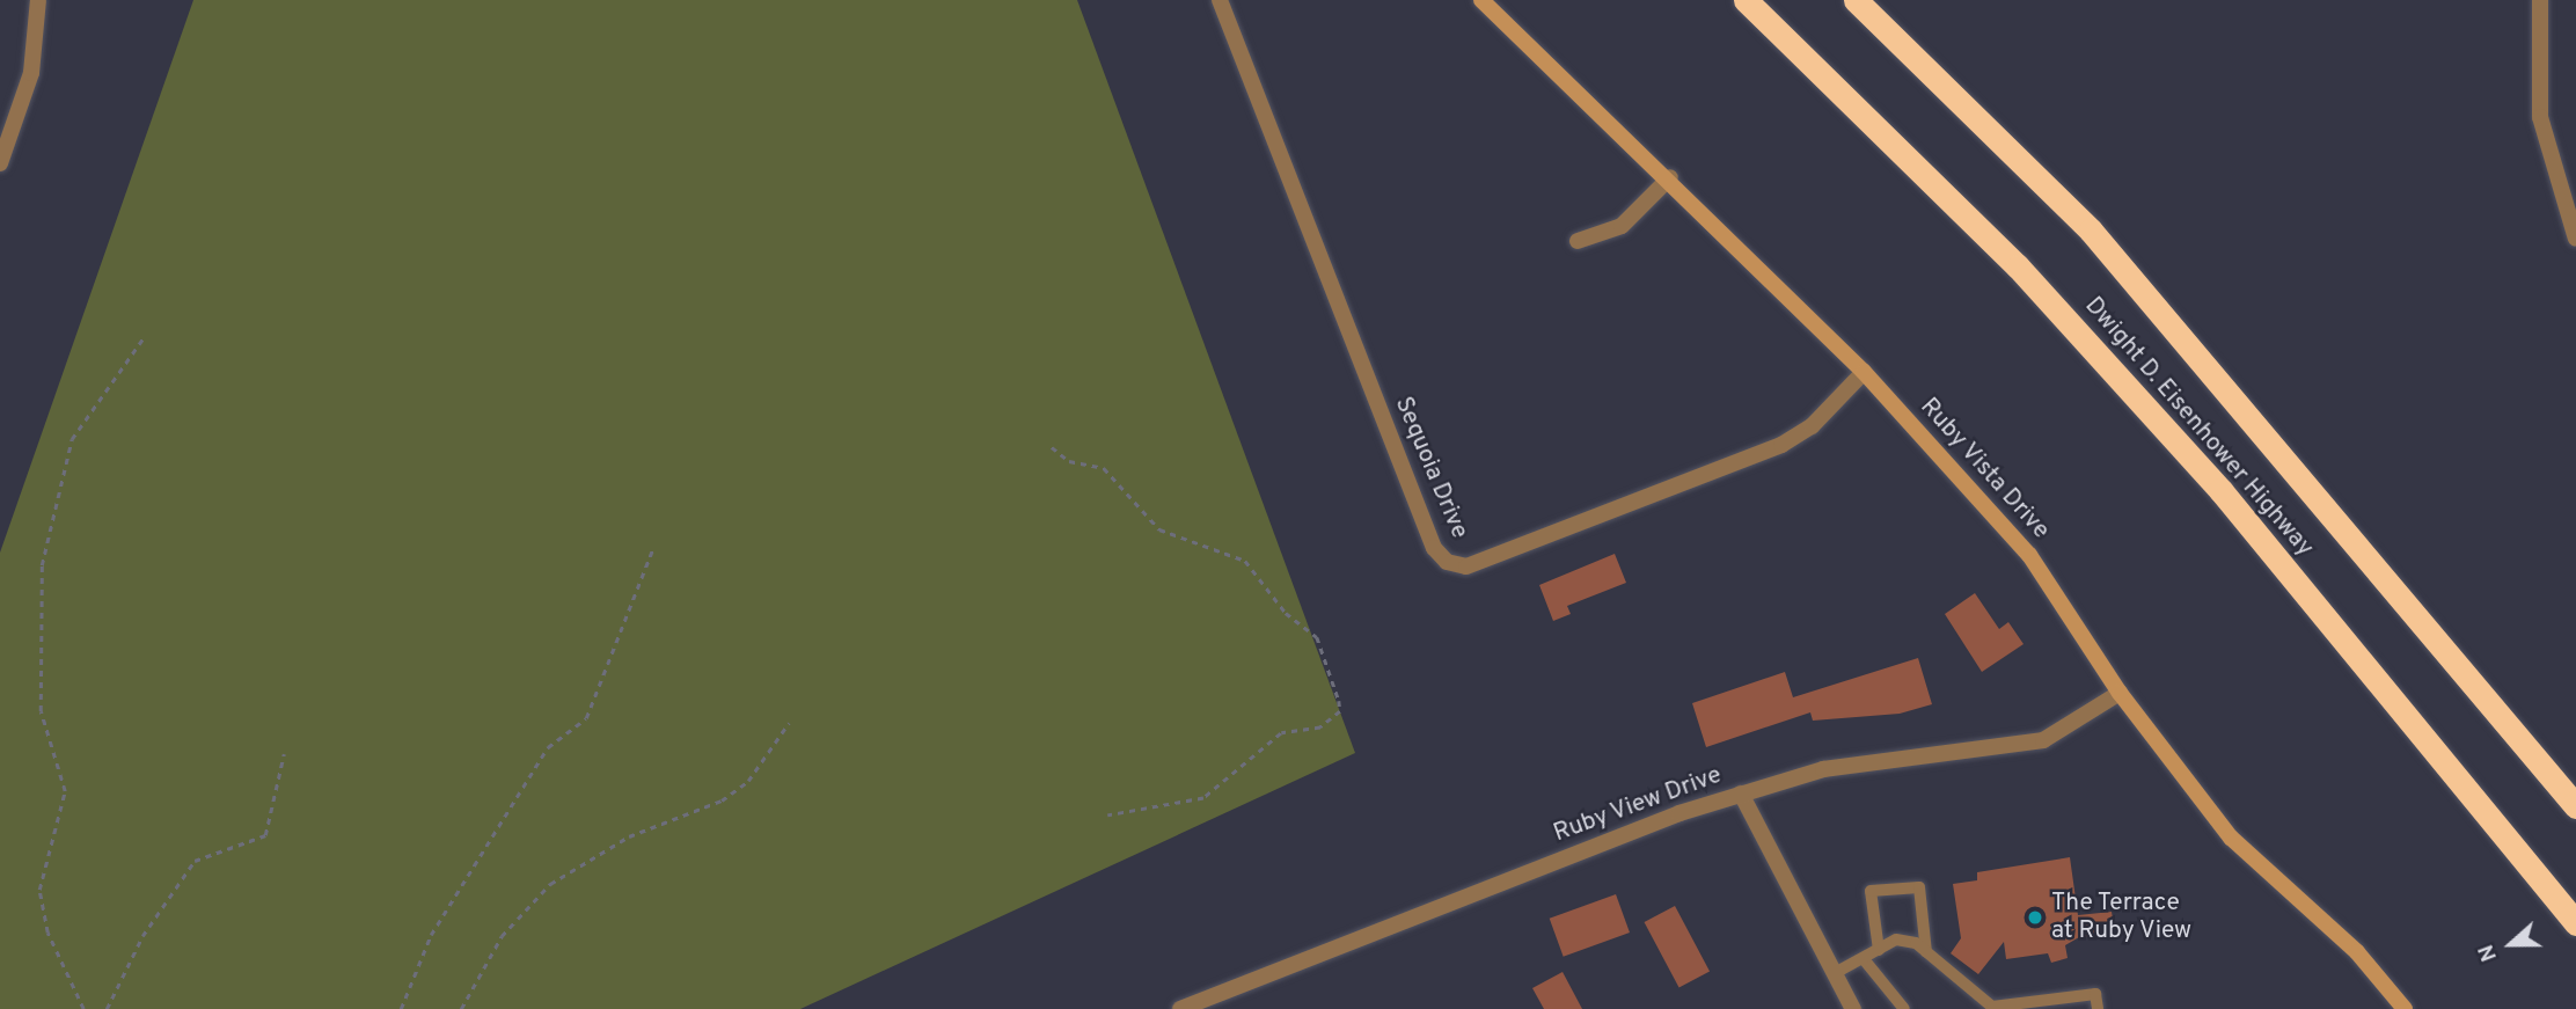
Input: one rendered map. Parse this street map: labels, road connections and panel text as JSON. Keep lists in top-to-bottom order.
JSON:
{
  "streets": {
    "highway": ["Dwight D. Eisenhower Highway"],
    "street": ["Sequoia Drive", "Ruby Vista Drive", "Ruby View Drive"]
  },
  "crossings": [
    ["Sequoia Drive", "Ruby Vista Drive"],
    ["Ruby Vista Drive", "Ruby View Drive"]
  ],
  "places": ["The Terrace at Ruby View"],
  "north": "left"
}
